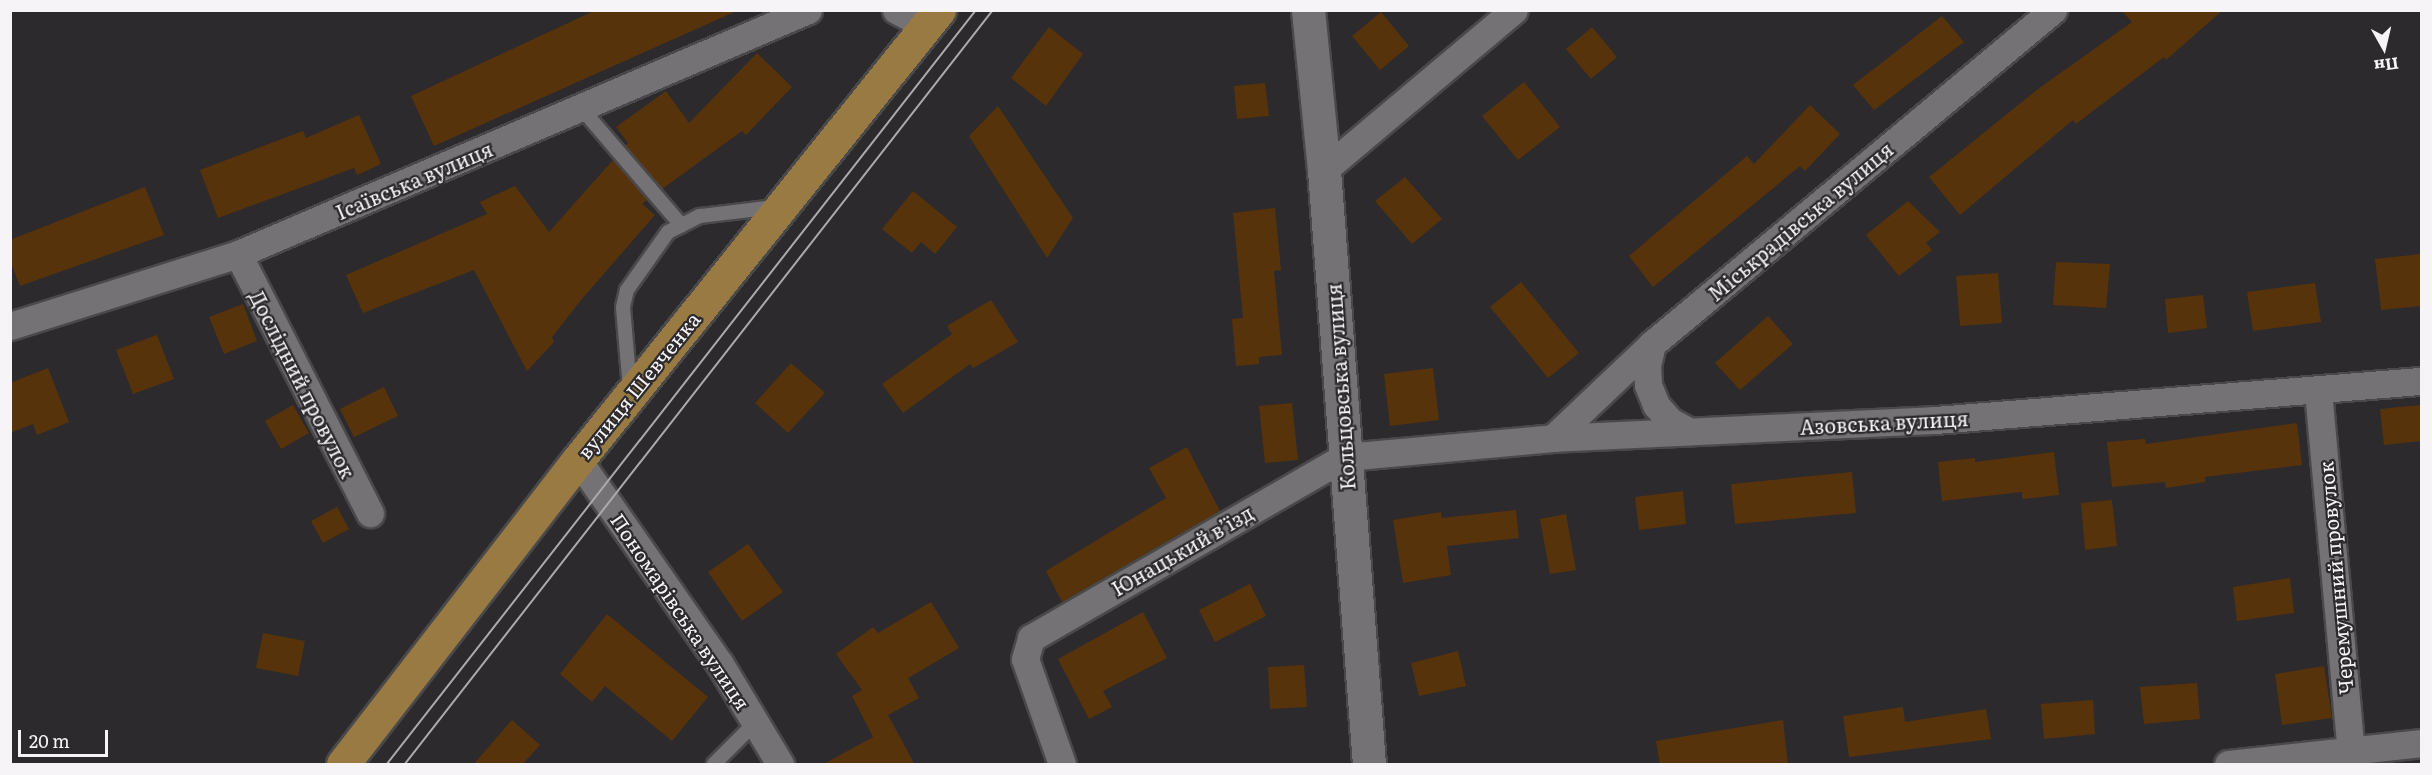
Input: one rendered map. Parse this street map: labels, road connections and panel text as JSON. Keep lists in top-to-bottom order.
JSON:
{
  "streets": {
    "main road": ["вулиця Шевченка"],
    "street": [
      "Ісаївська вулиця",
      "Міськрадівська вулиця",
      "Дослідний провулок",
      "Кольцовська вулиця",
      "Азовська вулиця",
      "Юнацький в’їзд",
      "Черемушний провулок",
      "Пономарівська вулиця"
    ]
  },
  "crossings": [
    ["Ісаївська вулиця", "Дослідний провулок"],
    ["Міськрадівська вулиця", "Азовська вулиця"],
    ["вулиця Шевченка", "Пономарівська вулиця"],
    ["Кольцовська вулиця", "Азовська вулиця"],
    ["Кольцовська вулиця", "Юнацький в’їзд"],
    ["Азовська вулиця", "Юнацький в’їзд"],
    ["Азовська вулиця", "Черемушний провулок"]
  ],
  "scale_bar": "20 m",
  "north": "bottom"
}
